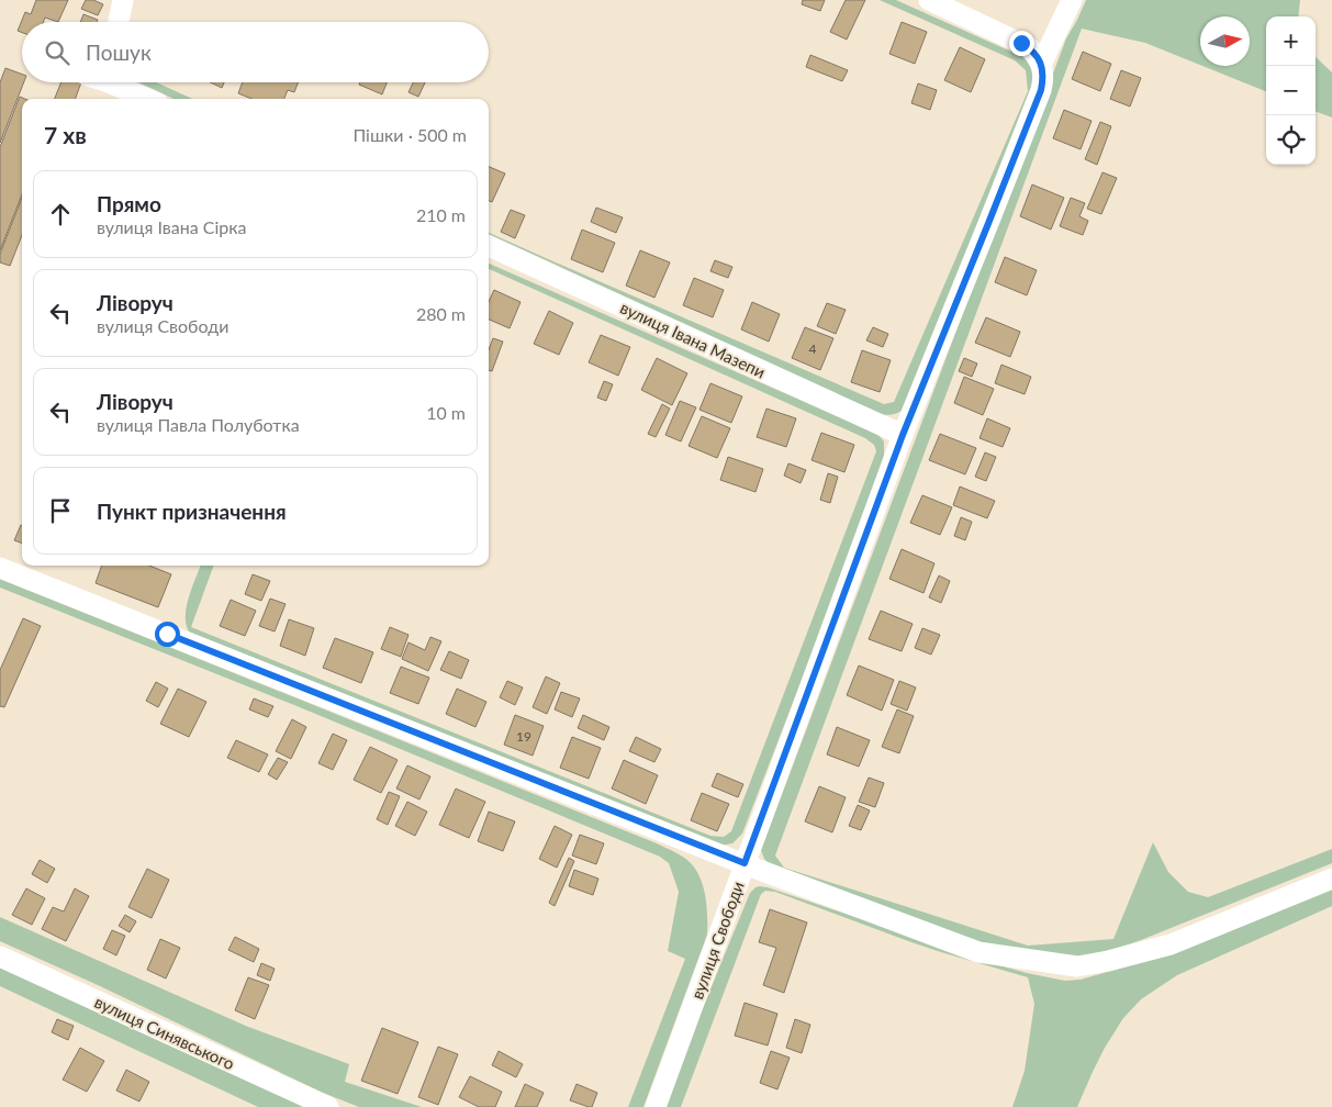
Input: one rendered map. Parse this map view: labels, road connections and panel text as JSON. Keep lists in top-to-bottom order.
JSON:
{
  "streets": {
    "street": ["вулиця Івана Мазепи", "вулиця Свободи", "вулиця Синявського"]
  },
  "crossings": [
    ["вулиця Івана Мазепи", "вулиця Свободи"]
  ],
  "house_numbers": ["4", "19"],
  "north": "right",
  "page": {
    "map_buttons": ["+", "−"],
    "search": "Пошук",
    "heading": ["7 хв", "Пішки · 500 m"],
    "list": [
      ["Прямо", "вулиця Івана Сірка", "210 m"],
      ["Ліворуч", "вулиця Свободи", "280 m"],
      ["Ліворуч", "вулиця Павла Полуботка", "10 m"],
      "Пункт призначення"
    ]
  }
}
